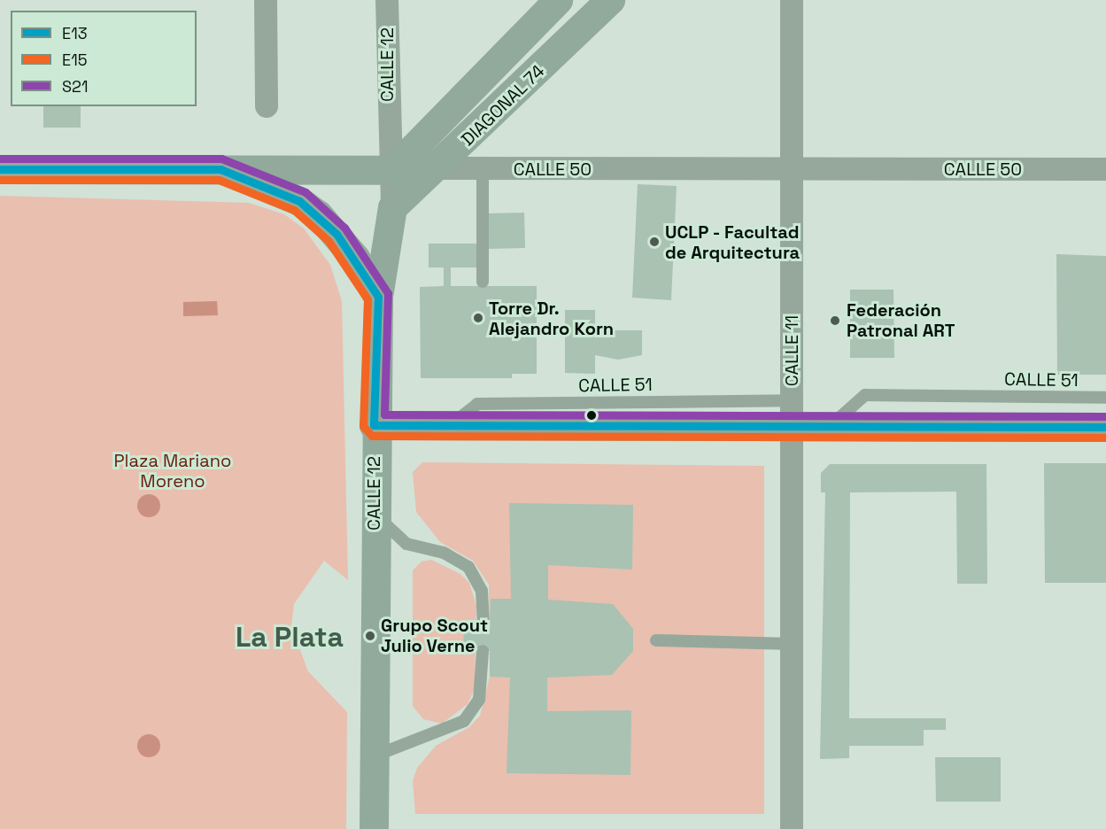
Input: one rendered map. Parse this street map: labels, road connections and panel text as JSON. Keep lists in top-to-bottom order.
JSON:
{
  "streets": {
    "main road": ["CALLE 12", "DIAGONAL 74", "CALLE 50"],
    "street": ["CALLE 11"],
    "lane": ["CALLE 51"]
  },
  "crossings": [
    ["CALLE 12", "DIAGONAL 74"],
    ["CALLE 12", "CALLE 50"],
    ["DIAGONAL 74", "CALLE 50"],
    ["CALLE 50", "CALLE 11"]
  ],
  "districts": ["La Plata"],
  "parks": ["Plaza Mariano Moreno"],
  "places": [
    "UCLP - Facultad de Arquitectura",
    "Torre Dr. Alejandro Korn",
    "Federación Patronal ART",
    "Grupo Scout Julio Verne"
  ],
  "lines": ["transit line S21", "transit line E13", "transit line E15"],
  "legend": ["E13", "E15", "S21"]
}
